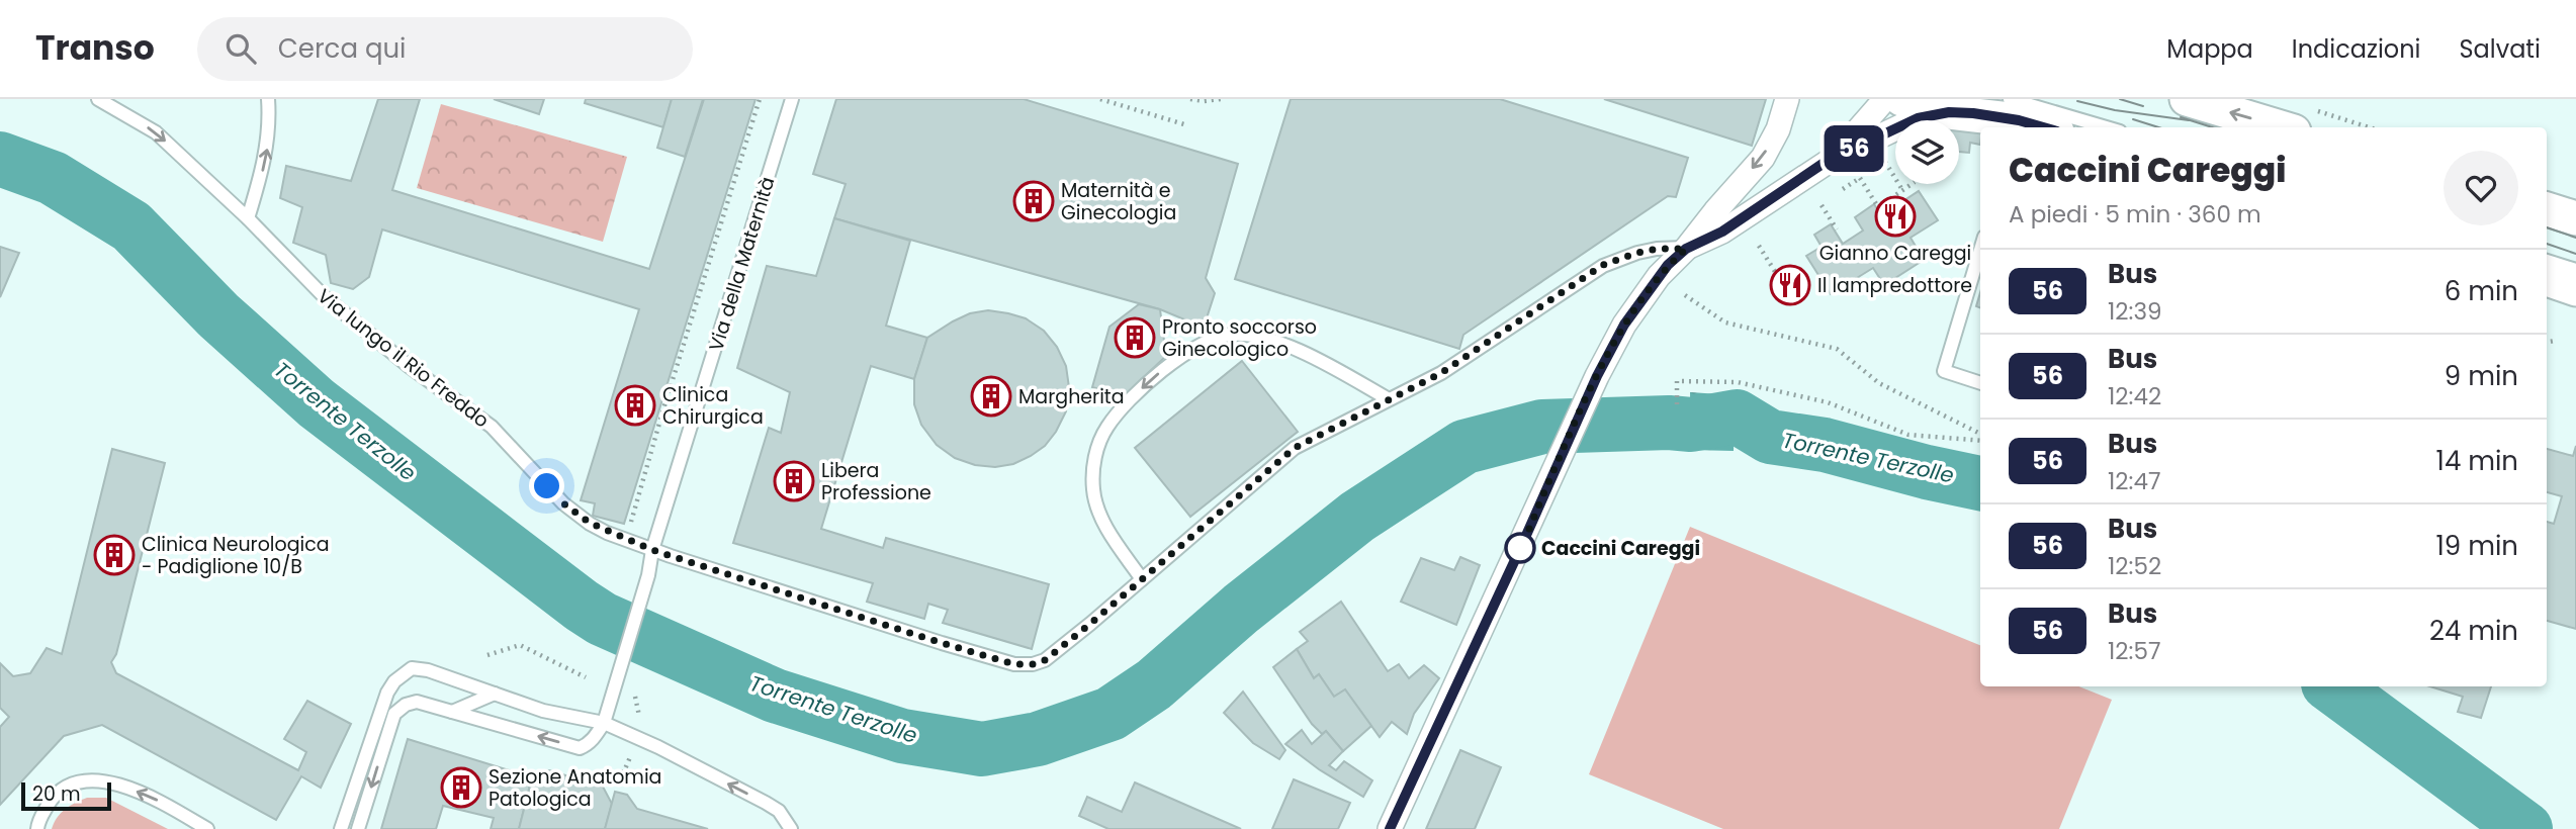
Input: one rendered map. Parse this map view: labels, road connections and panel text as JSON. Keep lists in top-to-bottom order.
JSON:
{
  "streets": {
    "lane": ["Via della Maternità", "Via lungo il Rio Freddo"]
  },
  "crossings": [
    ["Via della Maternità", "Via lungo il Rio Freddo"]
  ],
  "water": ["Torrente Terzolle"],
  "places": {
    "building": [
      "Maternità e Ginecologia",
      "Pronto soccorso Ginecologico",
      "Margherita",
      "Clinica Chirurgica",
      "Libera Professione",
      "Clinica Neurologica - Padiglione 10/B",
      "Sezione Anatomia Patologica"
    ],
    "restaurant": ["Gianno Careggi", "Il lampredottore"],
    "other": ["Caccini Careggi"]
  },
  "lines": ["bus line 56"],
  "scale_bar": "20 m",
  "page": {
    "header": "Transo",
    "search": "Cerca qui",
    "nav": ["Mappa", "Indicazioni", "Salvati"],
    "on_map": "56",
    "heading": ["Caccini Careggi", "A piedi · 5 min · 360 m"],
    "list": [
      {
        "mark": "56",
        "name": "Bus",
        "note": "12:39",
        "value": "6 min"
      },
      {
        "mark": "56",
        "name": "Bus",
        "note": "12:42",
        "value": "9 min"
      },
      {
        "mark": "56",
        "name": "Bus",
        "note": "12:47",
        "value": "14 min"
      },
      {
        "mark": "56",
        "name": "Bus",
        "note": "12:52",
        "value": "19 min"
      },
      {
        "mark": "56",
        "name": "Bus",
        "note": "12:57",
        "value": "24 min"
      }
    ],
    "scale": "20 m"
  }
}
